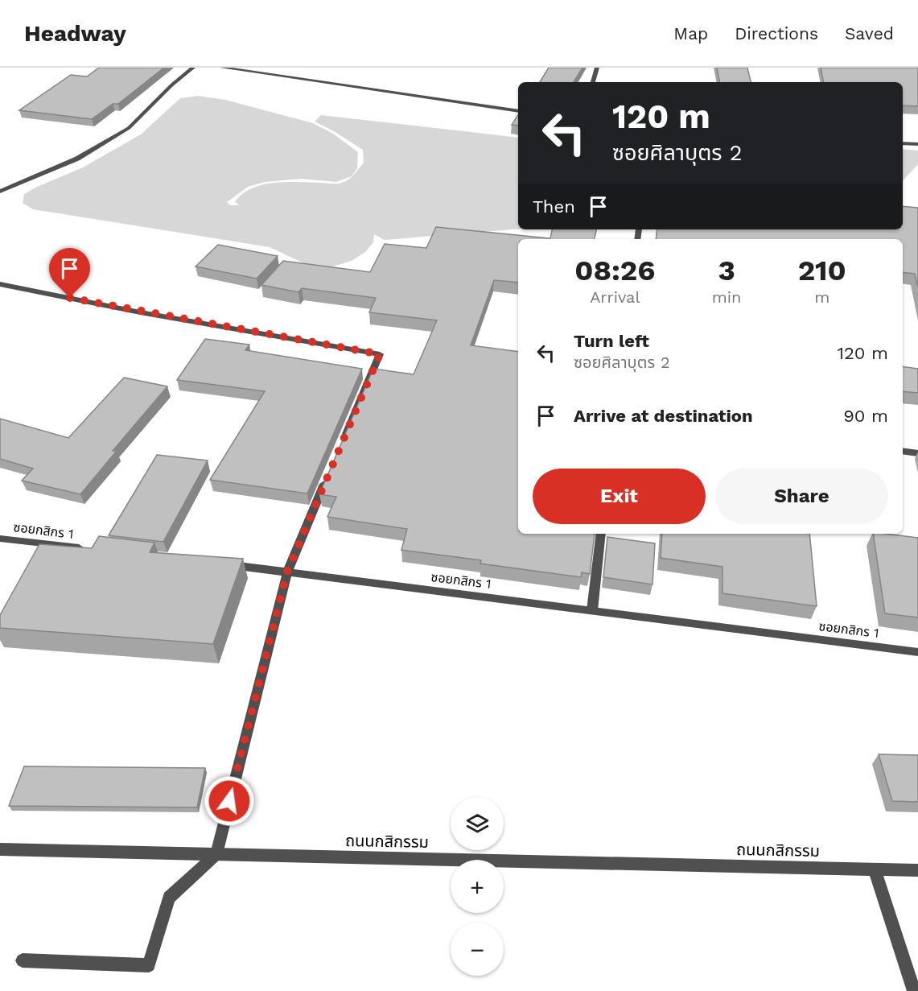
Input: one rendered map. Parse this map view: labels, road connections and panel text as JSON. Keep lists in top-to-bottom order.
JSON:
{
  "streets": {
    "street": ["ซอยกสิกร 1", "ถนนกสิกรรม"]
  },
  "page": {
    "header": "Headway",
    "nav": ["Map", "Directions", "Saved"],
    "turn": ["120 m", "ซอยศิลาบุตร 2"],
    "then": "Then",
    "eta": [
      "08:26",
      "Arrival",
      "3",
      "min",
      "210",
      "m"
    ],
    "list": [
      {
        "name": "Turn left",
        "note": "ซอยศิลาบุตร 2",
        "value": "120 m"
      },
      {
        "name": "Arrive at destination",
        "value": "90 m"
      }
    ],
    "buttons": ["Exit", "Share"],
    "map_buttons": ["+", "−"]
  }
}
